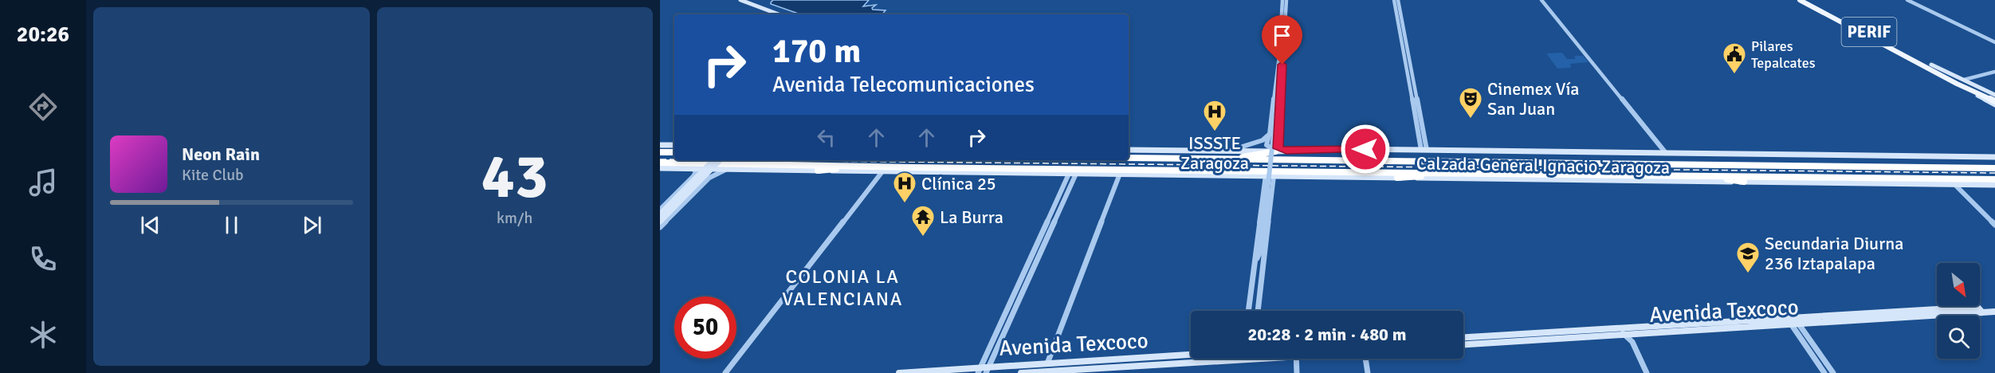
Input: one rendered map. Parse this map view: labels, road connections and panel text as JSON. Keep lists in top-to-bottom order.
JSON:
{
  "streets": {
    "highway": ["Calzada General Ignacio Zaragoza"],
    "main road": ["PERIF", "Avenida Texcoco"]
  },
  "districts": ["COLONIA LA VALENCIANA"],
  "places": {
    "public building": ["Pilares Tepalcates"],
    "theatre": ["Cinemex Vía San Juan"],
    "hospital": ["ISSSTE Zaragoza", "Clínica 25"],
    "temple": ["La Burra"],
    "school or university": ["Secundaria Diurna 236 Iztapalapa"]
  },
  "north": "bottom right",
  "page": {
    "tabs": "20:26",
    "tile": ["43", "km/h"],
    "turn": ["170 m", "Avenida Telecomunicaciones"],
    "song": ["Neon Rain", "Kite Club"],
    "limit": "50",
    "trip": "20:28 · 2 min · 480 m"
  }
}
